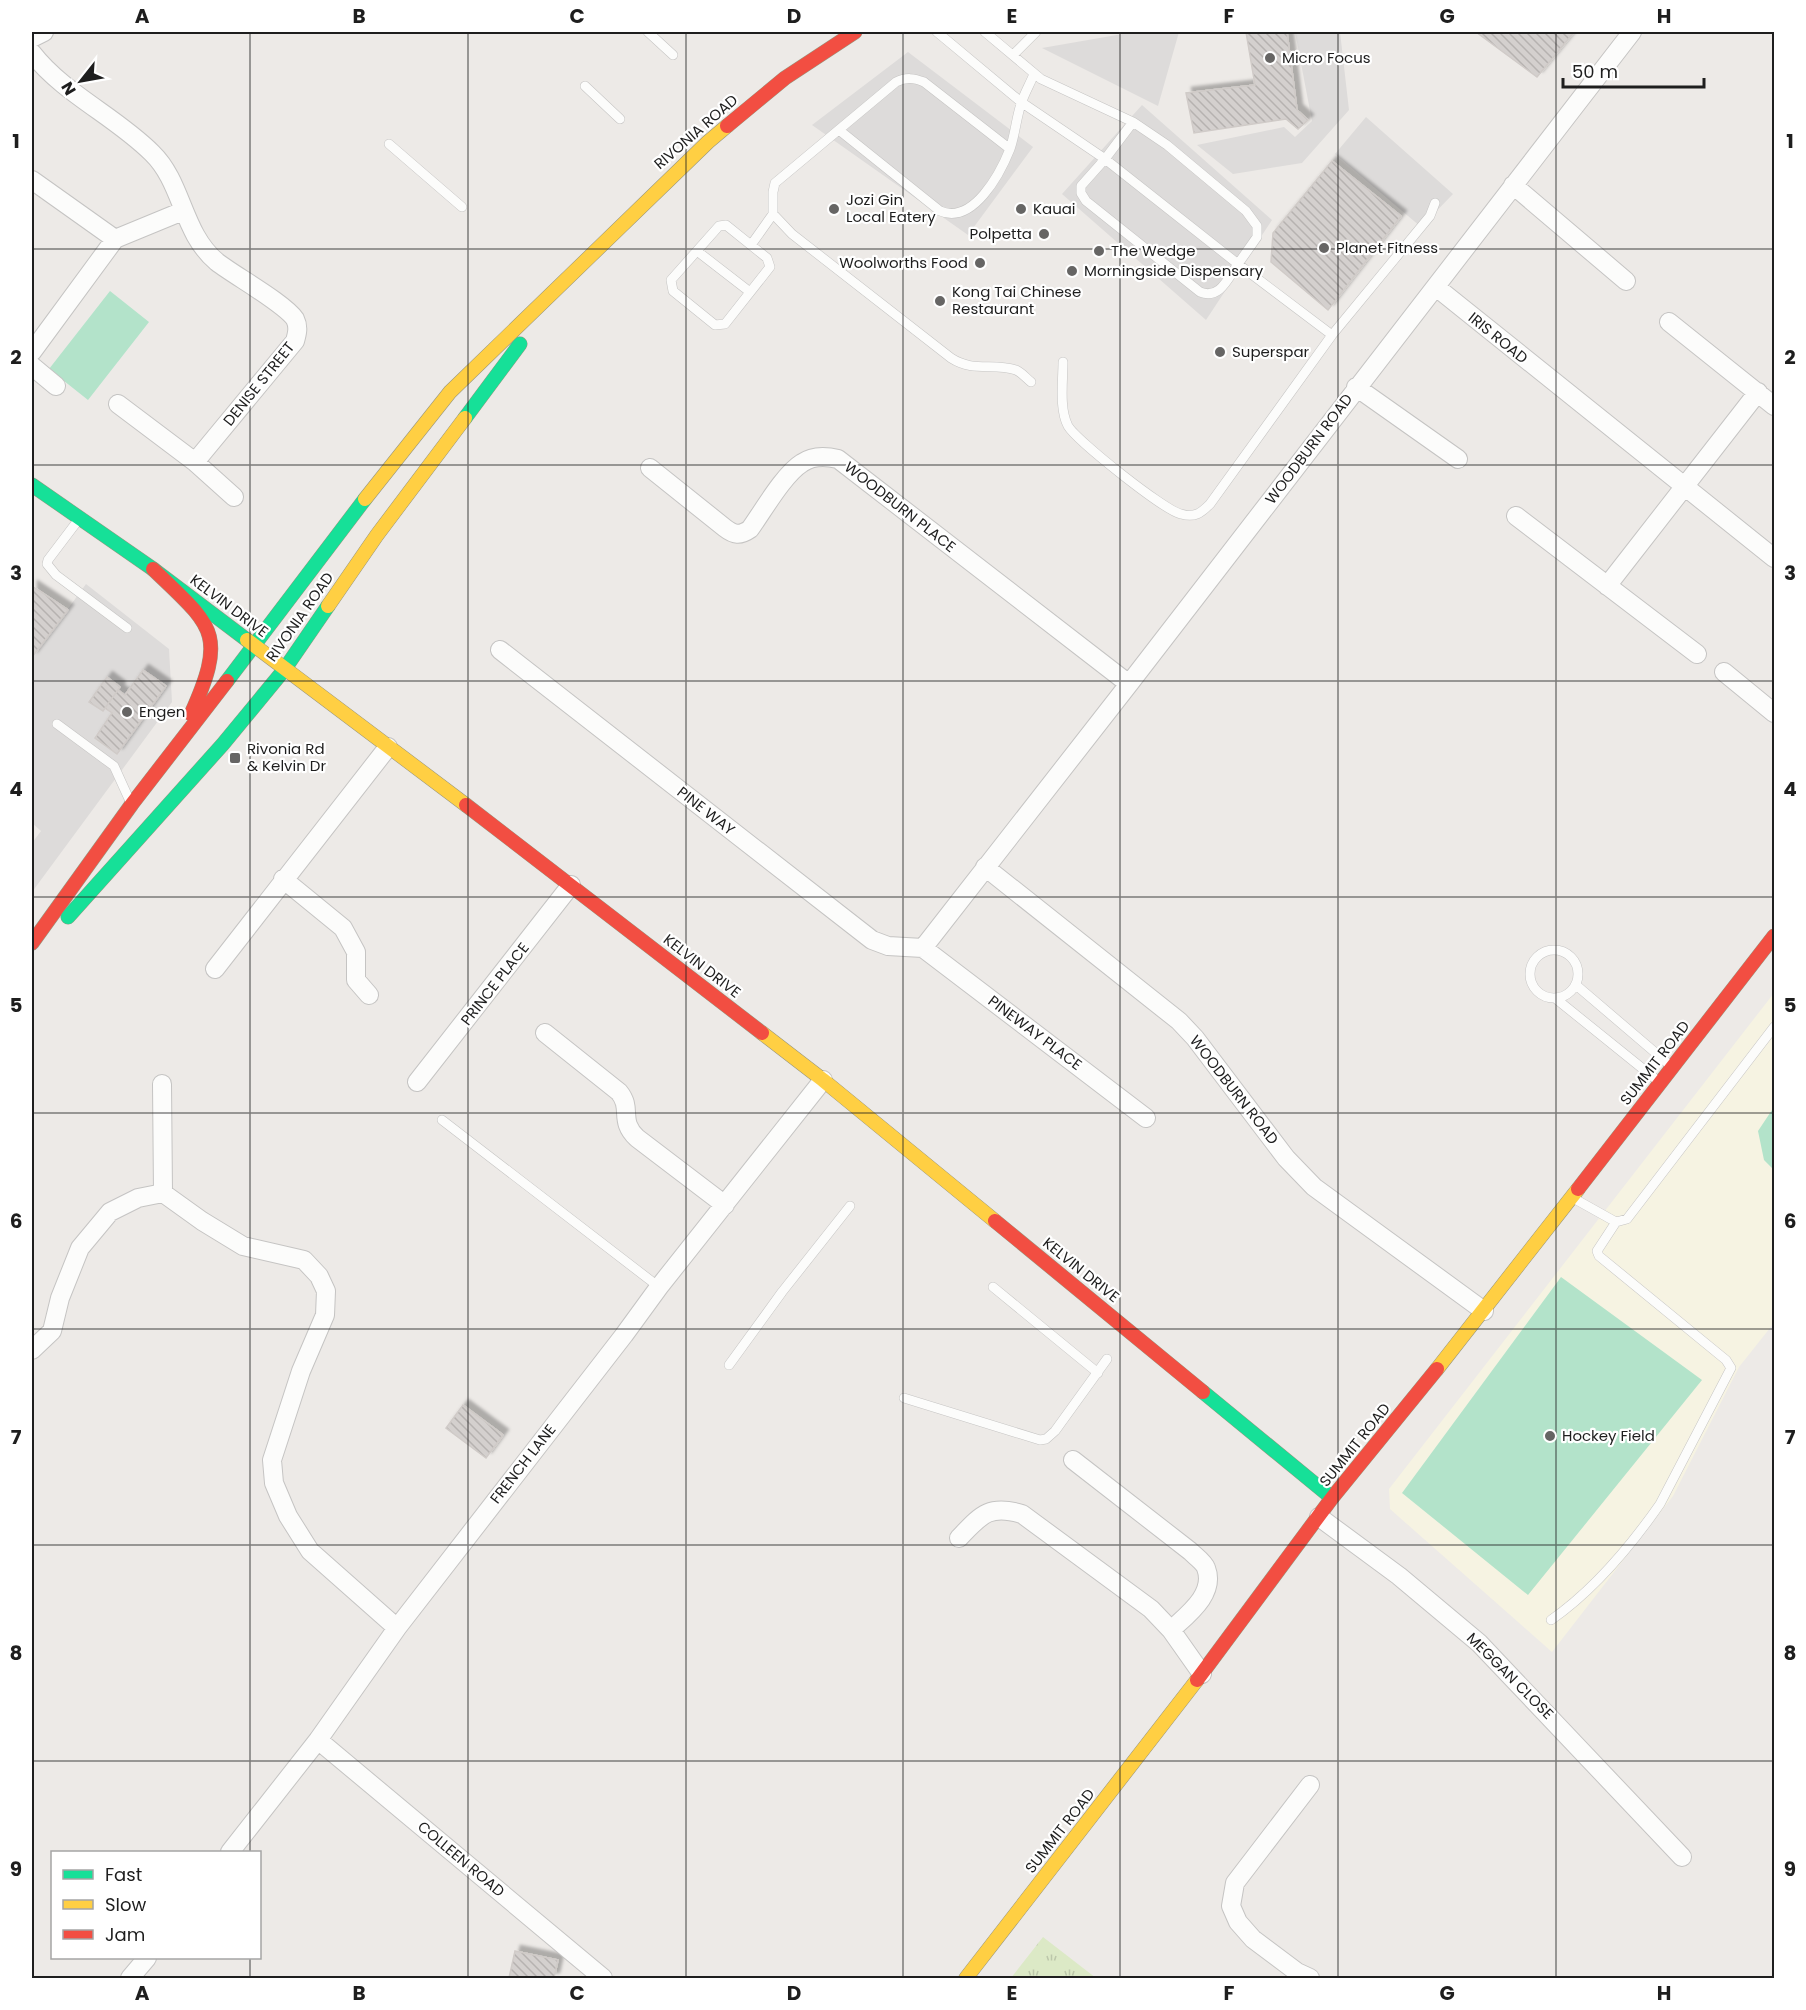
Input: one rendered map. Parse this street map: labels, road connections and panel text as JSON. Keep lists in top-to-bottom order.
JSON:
{
  "streets": {
    "main road": ["RIVONIA ROAD", "KELVIN DRIVE", "SUMMIT ROAD"],
    "street": [
      "IRIS ROAD",
      "DENISE STREET",
      "WOODBURN ROAD",
      "WOODBURN PLACE",
      "PINE WAY",
      "PRINCE PLACE",
      "PINEWAY PLACE",
      "FRENCH LANE",
      "MEGGAN CLOSE",
      "COLLEEN ROAD"
    ]
  },
  "crossings": [
    ["RIVONIA ROAD", "KELVIN DRIVE"],
    ["IRIS ROAD", "WOODBURN ROAD"],
    ["WOODBURN ROAD", "WOODBURN PLACE"],
    ["WOODBURN ROAD", "PINE WAY"],
    ["WOODBURN ROAD", "PINEWAY PLACE"],
    ["WOODBURN ROAD", "SUMMIT ROAD"],
    ["KELVIN DRIVE", "PRINCE PLACE"],
    ["KELVIN DRIVE", "SUMMIT ROAD"],
    ["KELVIN DRIVE", "FRENCH LANE"],
    ["PINE WAY", "PINEWAY PLACE"],
    ["SUMMIT ROAD", "MEGGAN CLOSE"],
    ["FRENCH LANE", "COLLEEN ROAD"]
  ],
  "places": {
    "other": [
      "Micro Focus",
      "Jozi Gin Local Eatery",
      "Kauai",
      "Polpetta",
      "Planet Fitness",
      "The Wedge",
      "Woolworths Food",
      "Morningside Dispensary",
      "Kong Tai Chinese Restaurant",
      "Superspar",
      "Engen",
      "Hockey Field"
    ],
    "transit": ["Rivonia Rd & Kelvin Dr"]
  },
  "legend": ["Fast", "Slow", "Jam"],
  "scale_bar": "50 m",
  "north": "bottom left",
  "grid": {
    "columns": [
      "A",
      "B",
      "C",
      "D",
      "E",
      "F",
      "G",
      "H"
    ],
    "rows": [
      "1",
      "2",
      "3",
      "4",
      "5",
      "6",
      "7",
      "8",
      "9"
    ]
  }
}
